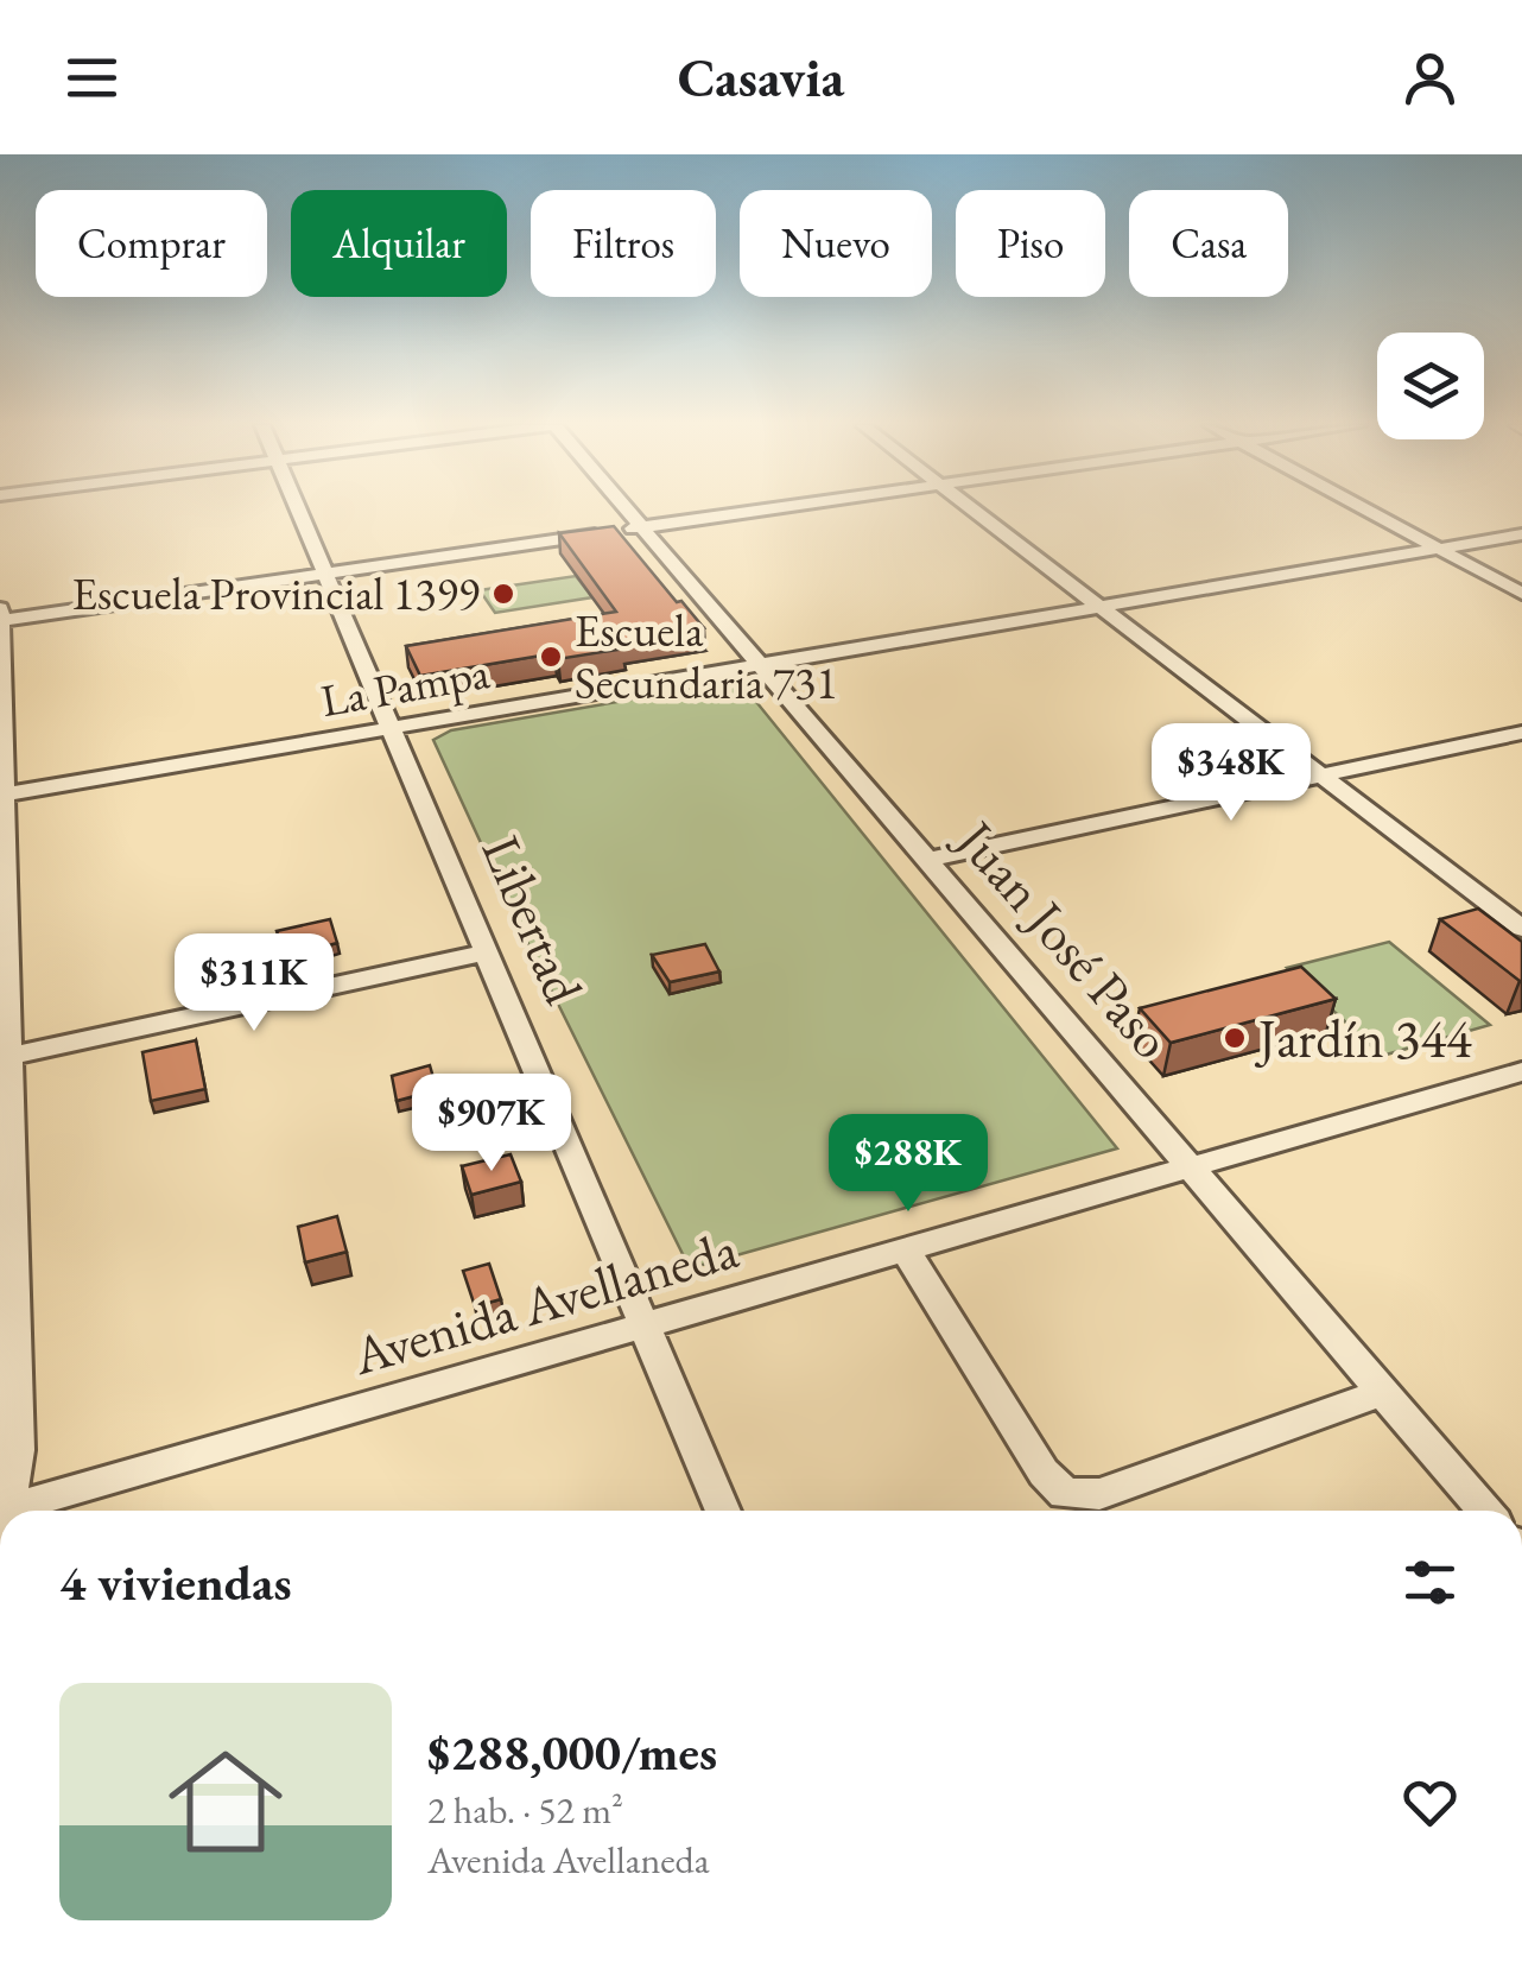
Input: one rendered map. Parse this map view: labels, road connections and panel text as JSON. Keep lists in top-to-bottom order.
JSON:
{
  "streets": {
    "street": [
      "La Pampa",
      "Libertad",
      "Juan José Paso",
      "Avenida Avellaneda"
    ]
  },
  "crossings": [
    ["La Pampa", "Libertad"],
    ["La Pampa", "Juan José Paso"],
    ["Libertad", "Avenida Avellaneda"],
    ["Juan José Paso", "Avenida Avellaneda"]
  ],
  "places": ["Escuela Provincial 1399", "Escuela Secundaria 731", "Jardín 344"],
  "page": {
    "header": "Casavia",
    "chip": [
      "Comprar",
      "Alquilar",
      "Filtros",
      "Nuevo",
      "Piso",
      "Casa"
    ],
    "price": [
      "$348K",
      "$311K",
      "$907K",
      "$288K"
    ],
    "heading": "4 viviendas",
    "list": [
      {
        "name": "$288,000/mes",
        "note": "2 hab. · 52 m² · Avenida Avellaneda"
      }
    ]
  }
}
